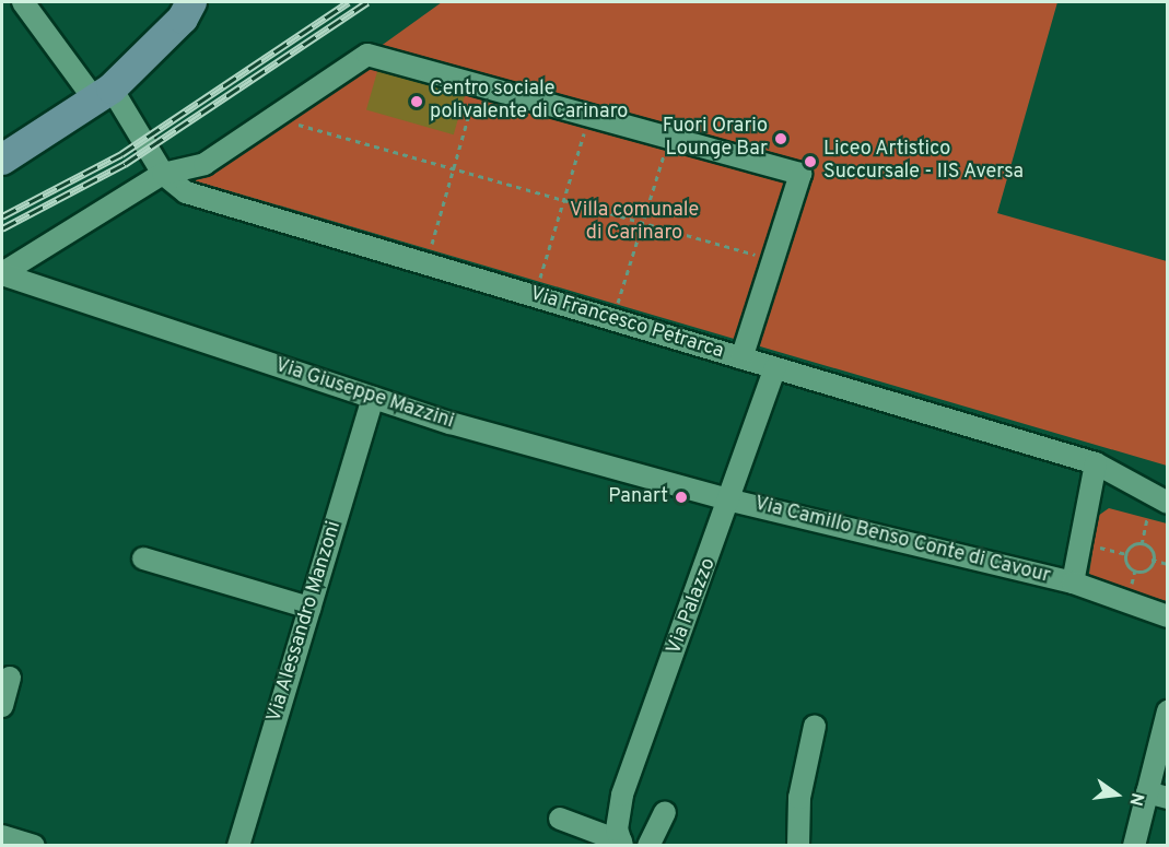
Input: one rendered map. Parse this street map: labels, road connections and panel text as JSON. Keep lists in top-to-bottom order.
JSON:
{
  "streets": {
    "street": [
      "Via Francesco Petrarca",
      "Via Giuseppe Mazzini",
      "Via Camillo Benso Conte di Cavour",
      "Via Palazzo",
      "Via Alessandro Manzoni"
    ]
  },
  "crossings": [
    ["Via Francesco Petrarca", "Via Palazzo"],
    ["Via Giuseppe Mazzini", "Via Camillo Benso Conte di Cavour"],
    ["Via Giuseppe Mazzini", "Via Palazzo"],
    ["Via Giuseppe Mazzini", "Via Alessandro Manzoni"],
    ["Via Camillo Benso Conte di Cavour", "Via Palazzo"]
  ],
  "parks": ["Villa comunale di Carinaro"],
  "places": [
    "Centro sociale polivalente di Carinaro",
    "Fuori Orario Lounge Bar",
    "Liceo Artistico Succursale - IIS Aversa",
    "Panart"
  ],
  "north": "right"
}
